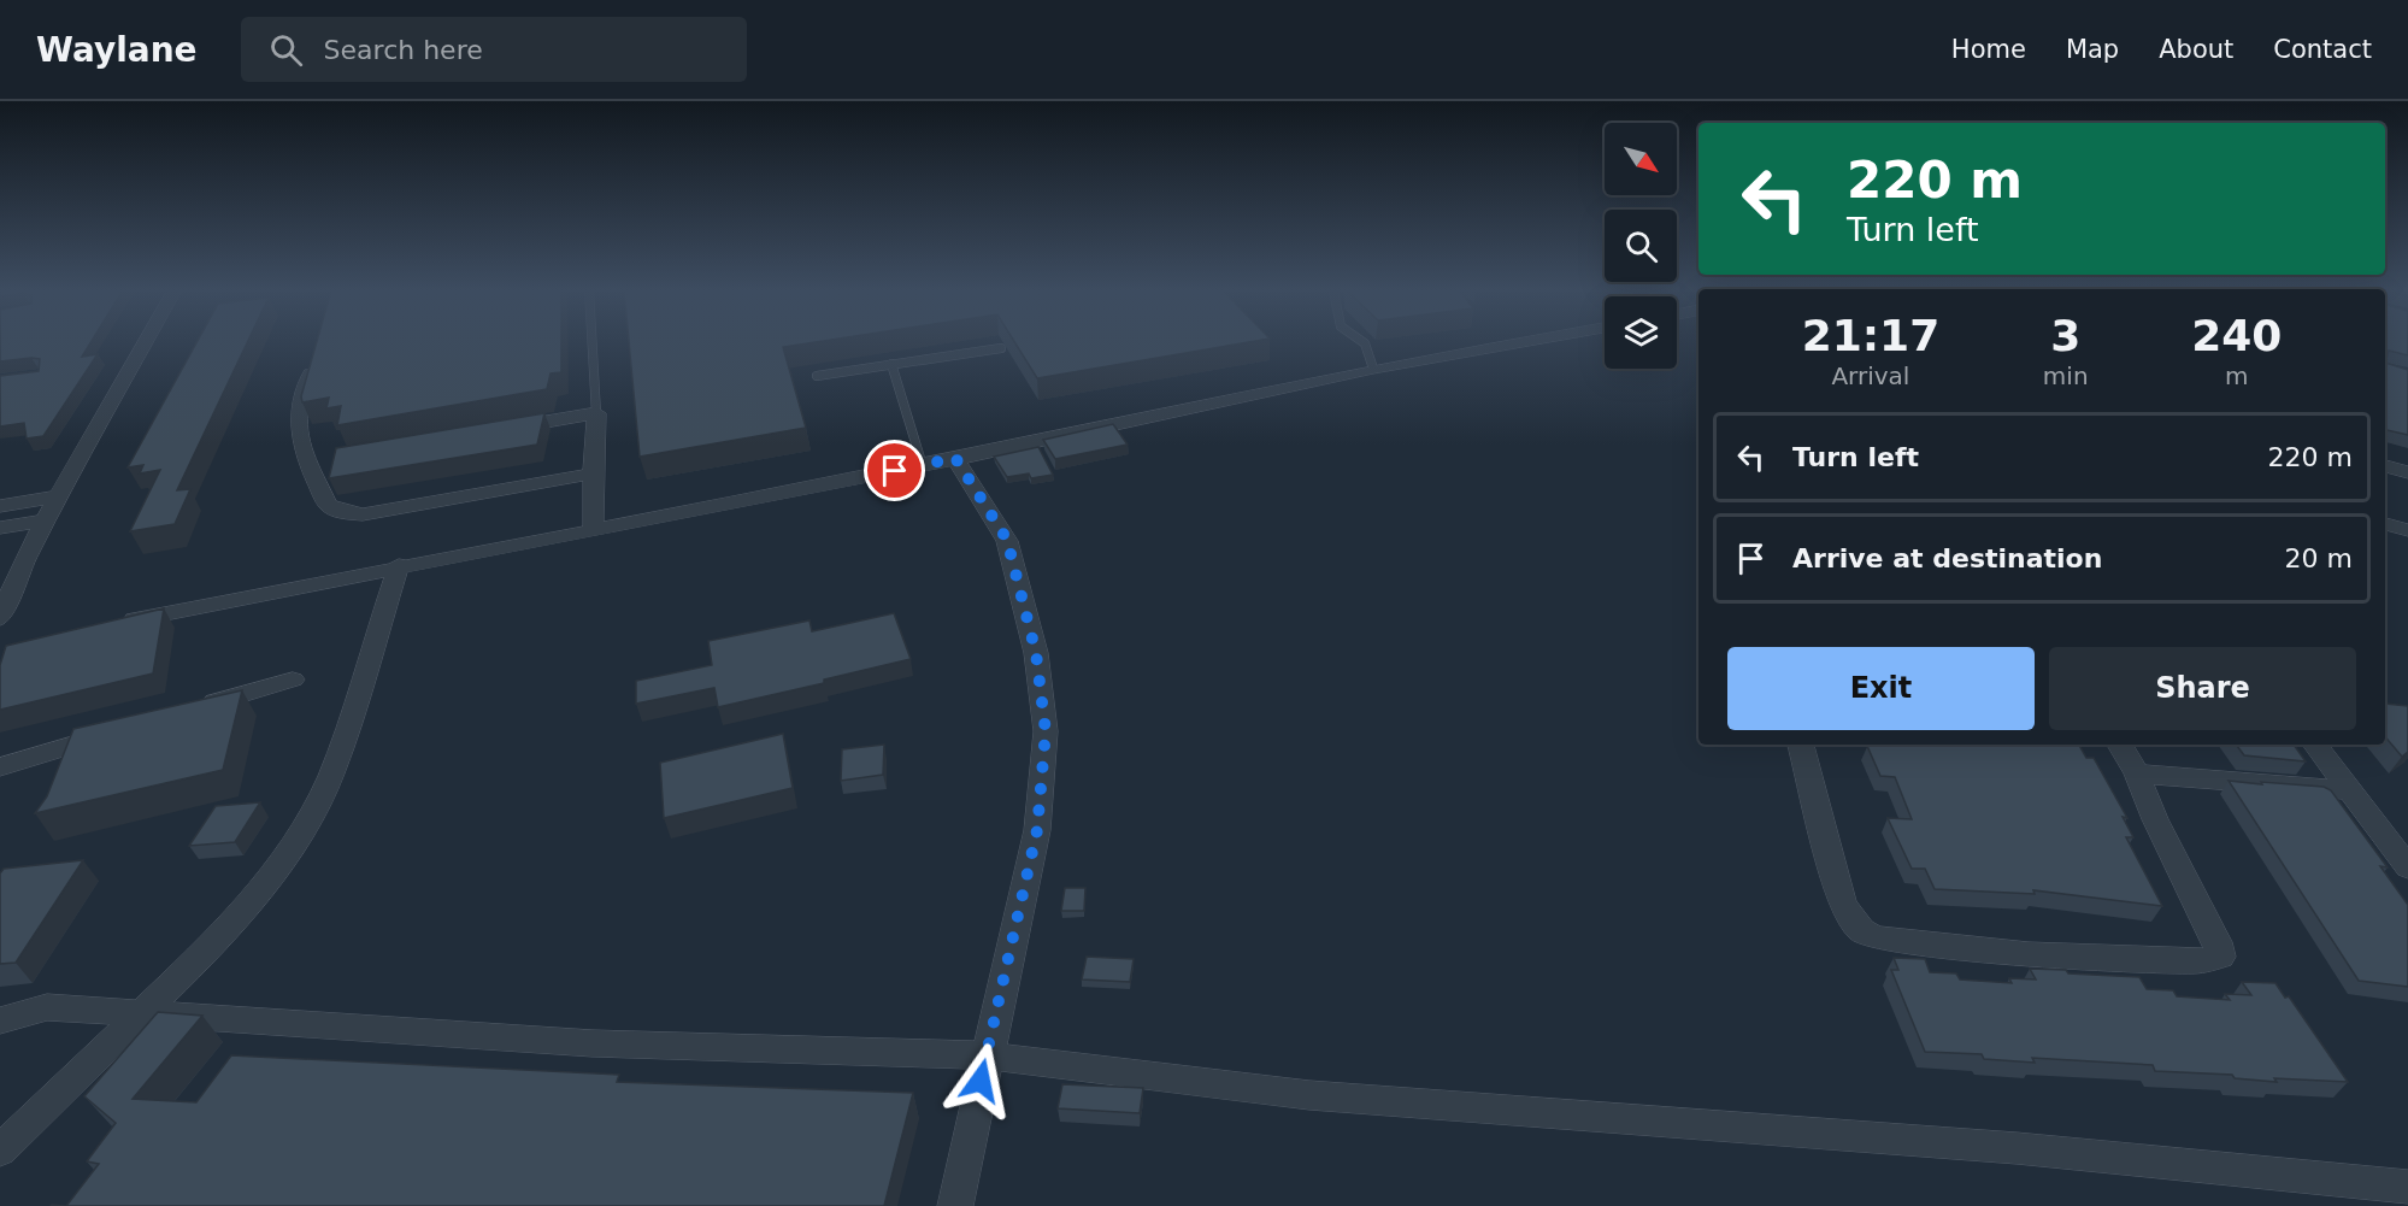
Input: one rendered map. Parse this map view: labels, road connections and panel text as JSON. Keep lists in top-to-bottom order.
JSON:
{
  "north": "bottom right",
  "page": {
    "header": "Waylane",
    "search": "Search here",
    "nav": [
      "Home",
      "Map",
      "About",
      "Contact"
    ],
    "turn": ["220 m", "Turn left"],
    "eta": [
      "21:17",
      "Arrival",
      "3",
      "min",
      "240",
      "m"
    ],
    "list": [
      {
        "name": "Turn left",
        "value": "220 m"
      },
      {
        "name": "Arrive at destination",
        "value": "20 m"
      }
    ],
    "buttons": ["Exit", "Share"]
  }
}
